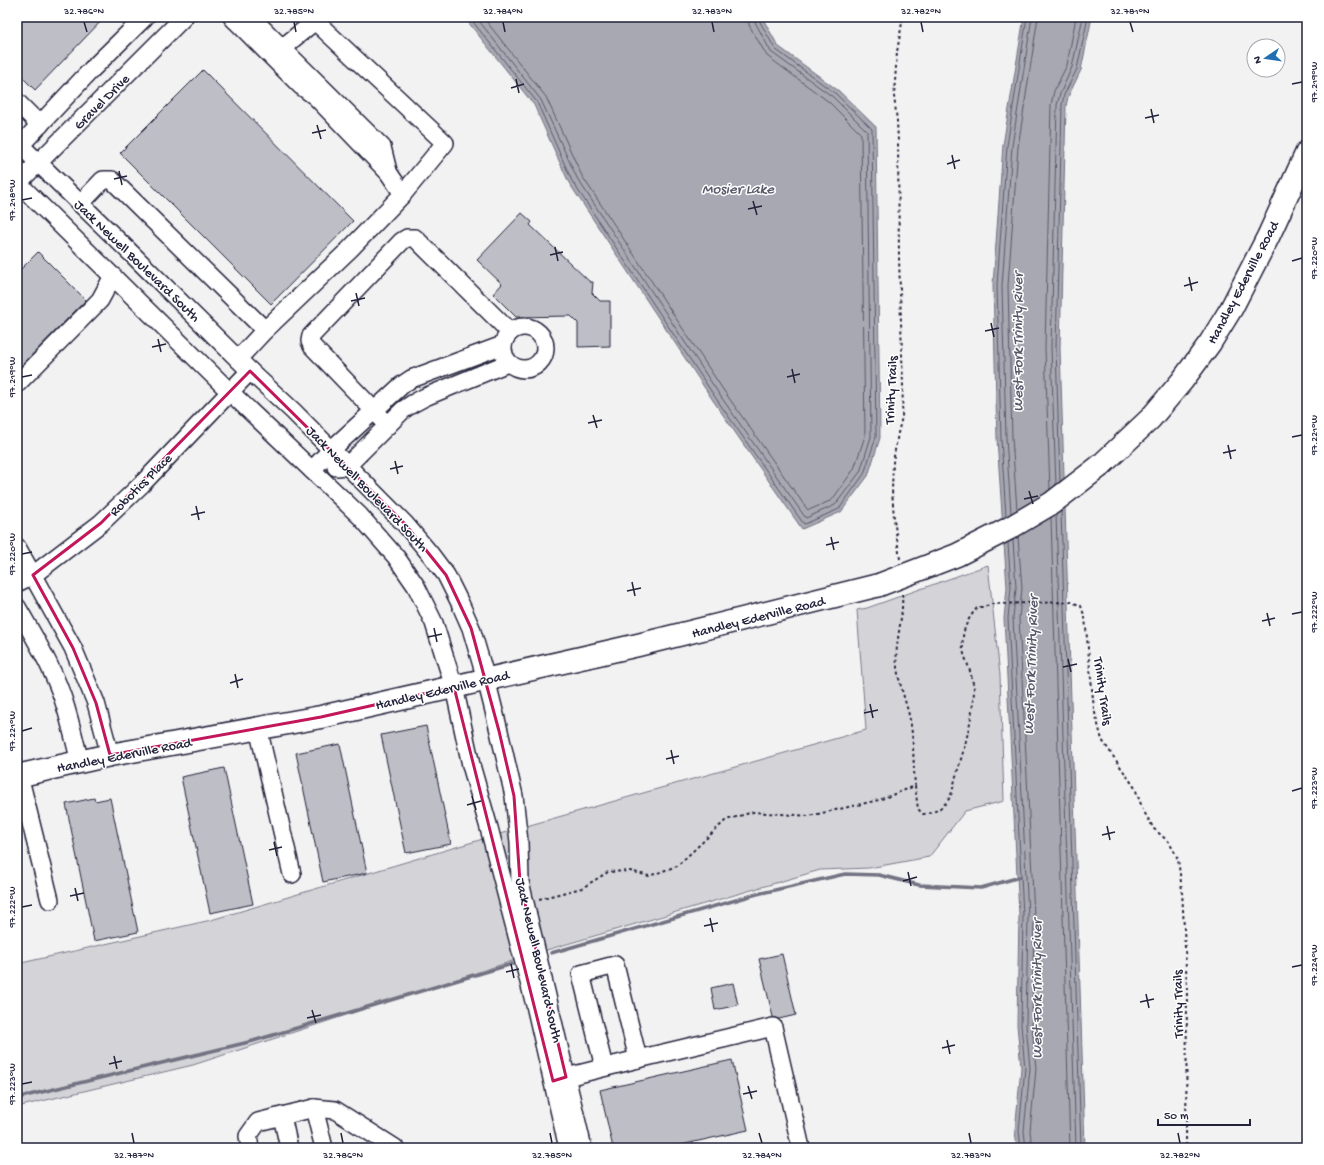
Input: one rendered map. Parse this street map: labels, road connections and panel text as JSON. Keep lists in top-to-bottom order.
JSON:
{
  "streets": {
    "main road": ["Handley Ederville Road"],
    "street": ["Gravel Drive", "Jack Newell Boulevard South", "Robotics Place"],
    "path": ["Trinity Trails"]
  },
  "crossings": [
    ["Gravel Drive", "Jack Newell Boulevard South"],
    ["Jack Newell Boulevard South", "Handley Ederville Road"],
    ["Jack Newell Boulevard South", "Robotics Place"]
  ],
  "water": ["Mosier Lake", "West Fork Trinity River"],
  "scale_bar": "50 m",
  "north": "left",
  "coordinates": [
    "32.786°N",
    "32.785°N",
    "32.784°N",
    "32.783°N",
    "32.782°N",
    "32.781°N",
    "97.219°W",
    "97.218°W",
    "97.220°W",
    "97.221°W",
    "97.222°W",
    "97.223°W",
    "97.224°W",
    "32.787°N"
  ]
}
